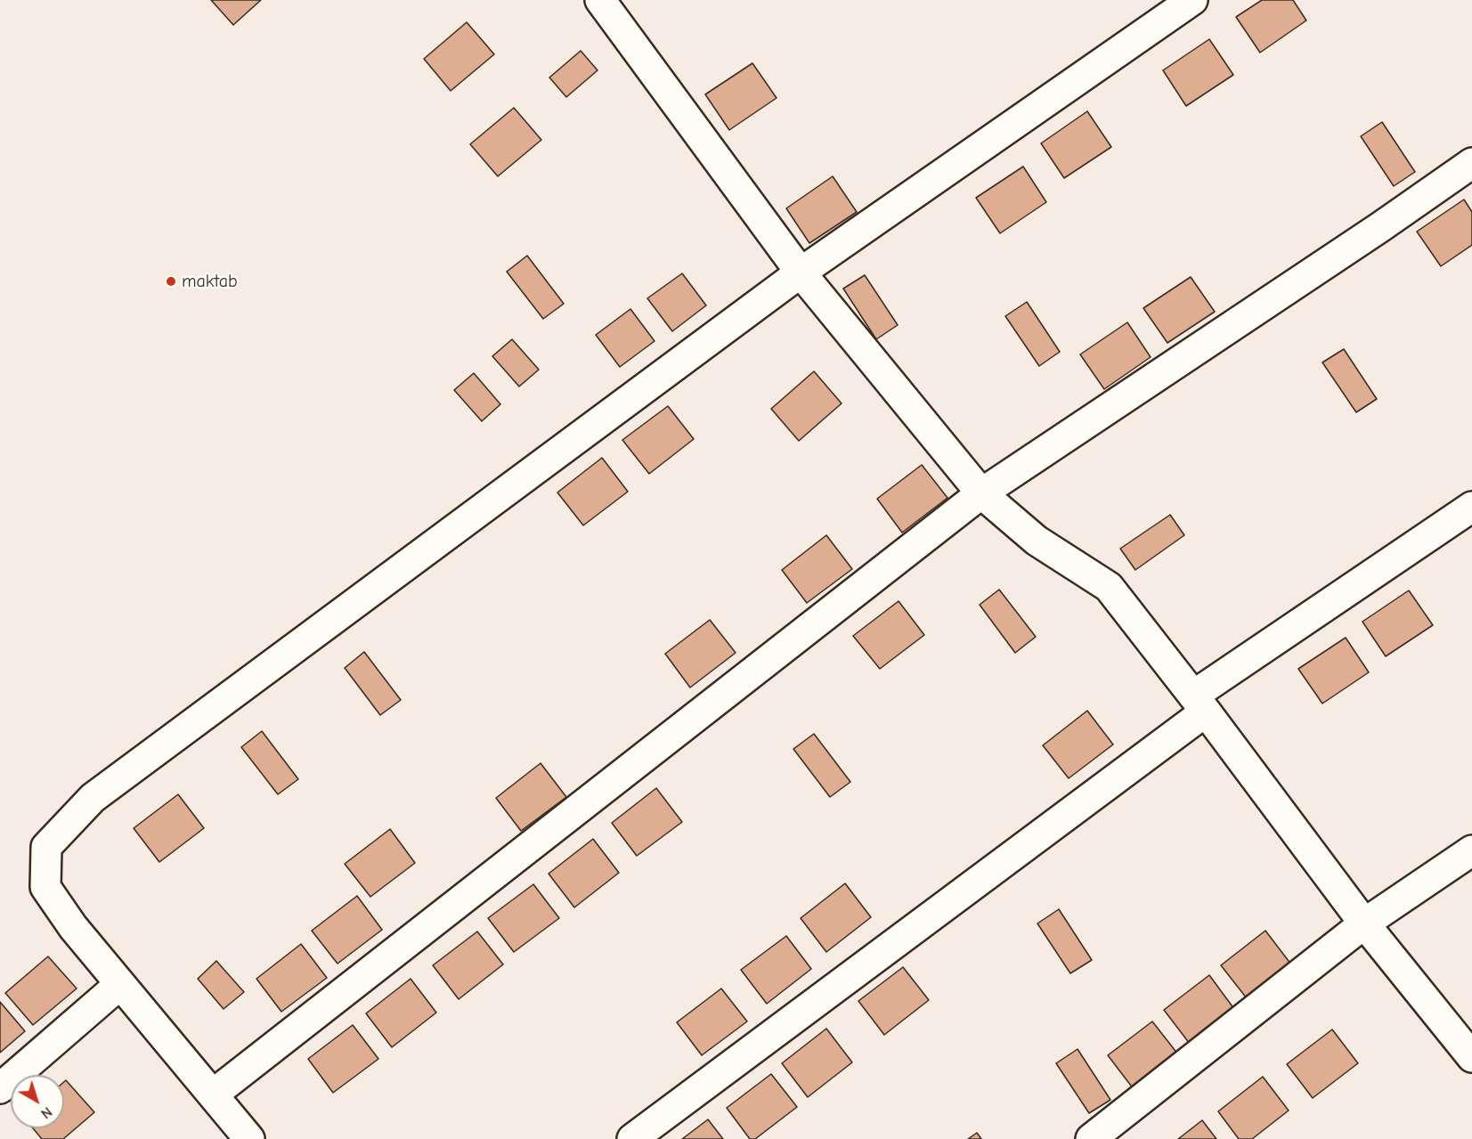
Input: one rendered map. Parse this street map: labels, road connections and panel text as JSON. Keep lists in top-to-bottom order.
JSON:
{
  "places": ["maktab"],
  "north": "bottom right"
}
